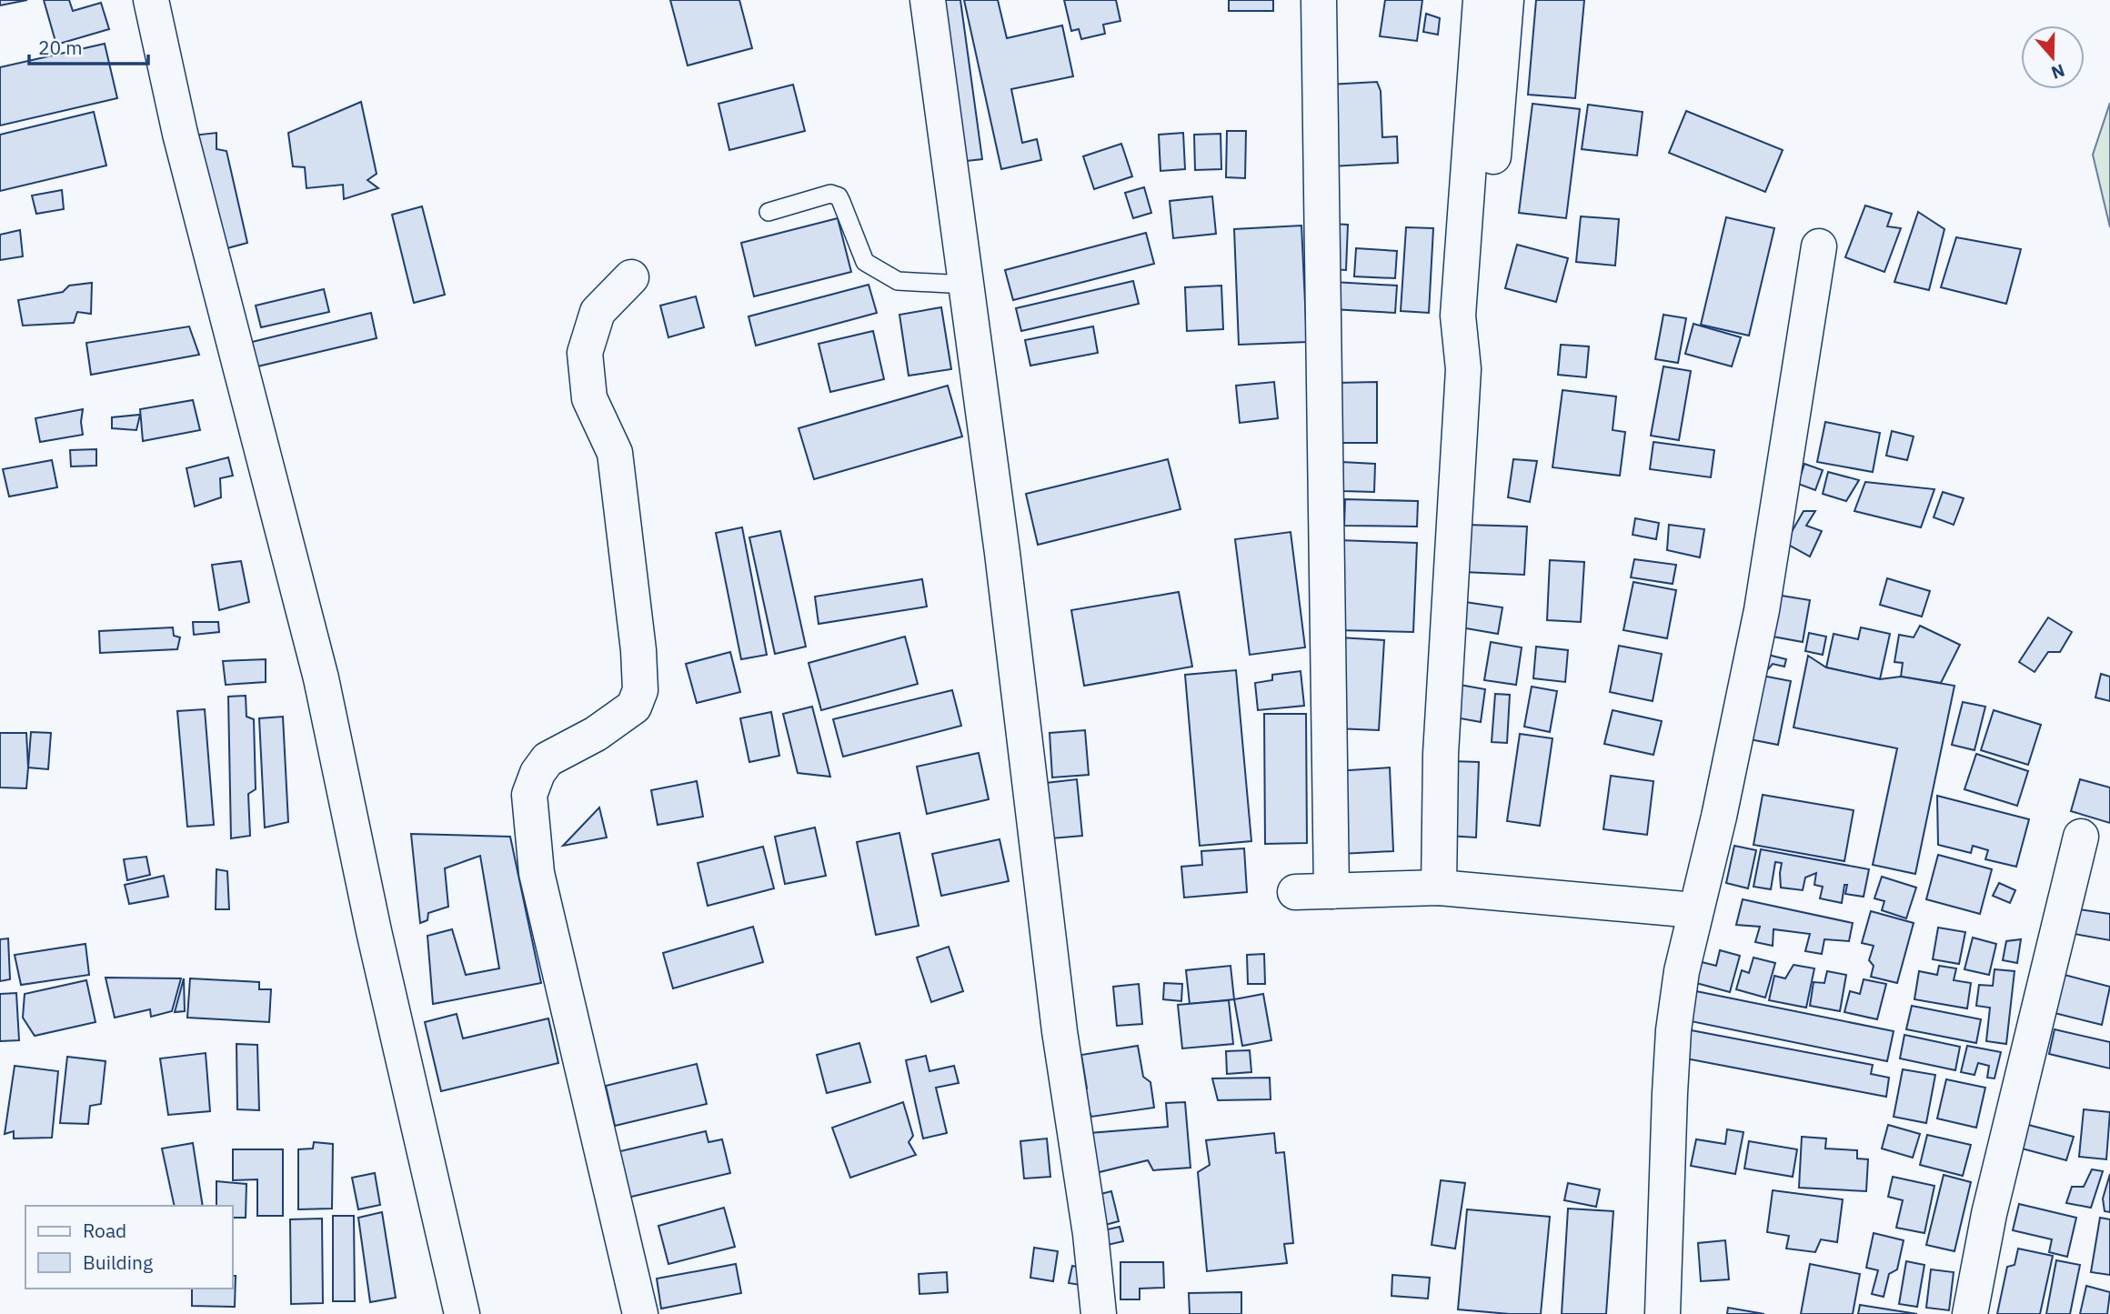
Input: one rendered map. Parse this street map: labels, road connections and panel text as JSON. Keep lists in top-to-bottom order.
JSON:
{
  "legend": ["Road", "Building"],
  "scale_bar": "20 m",
  "north": "bottom"
}
